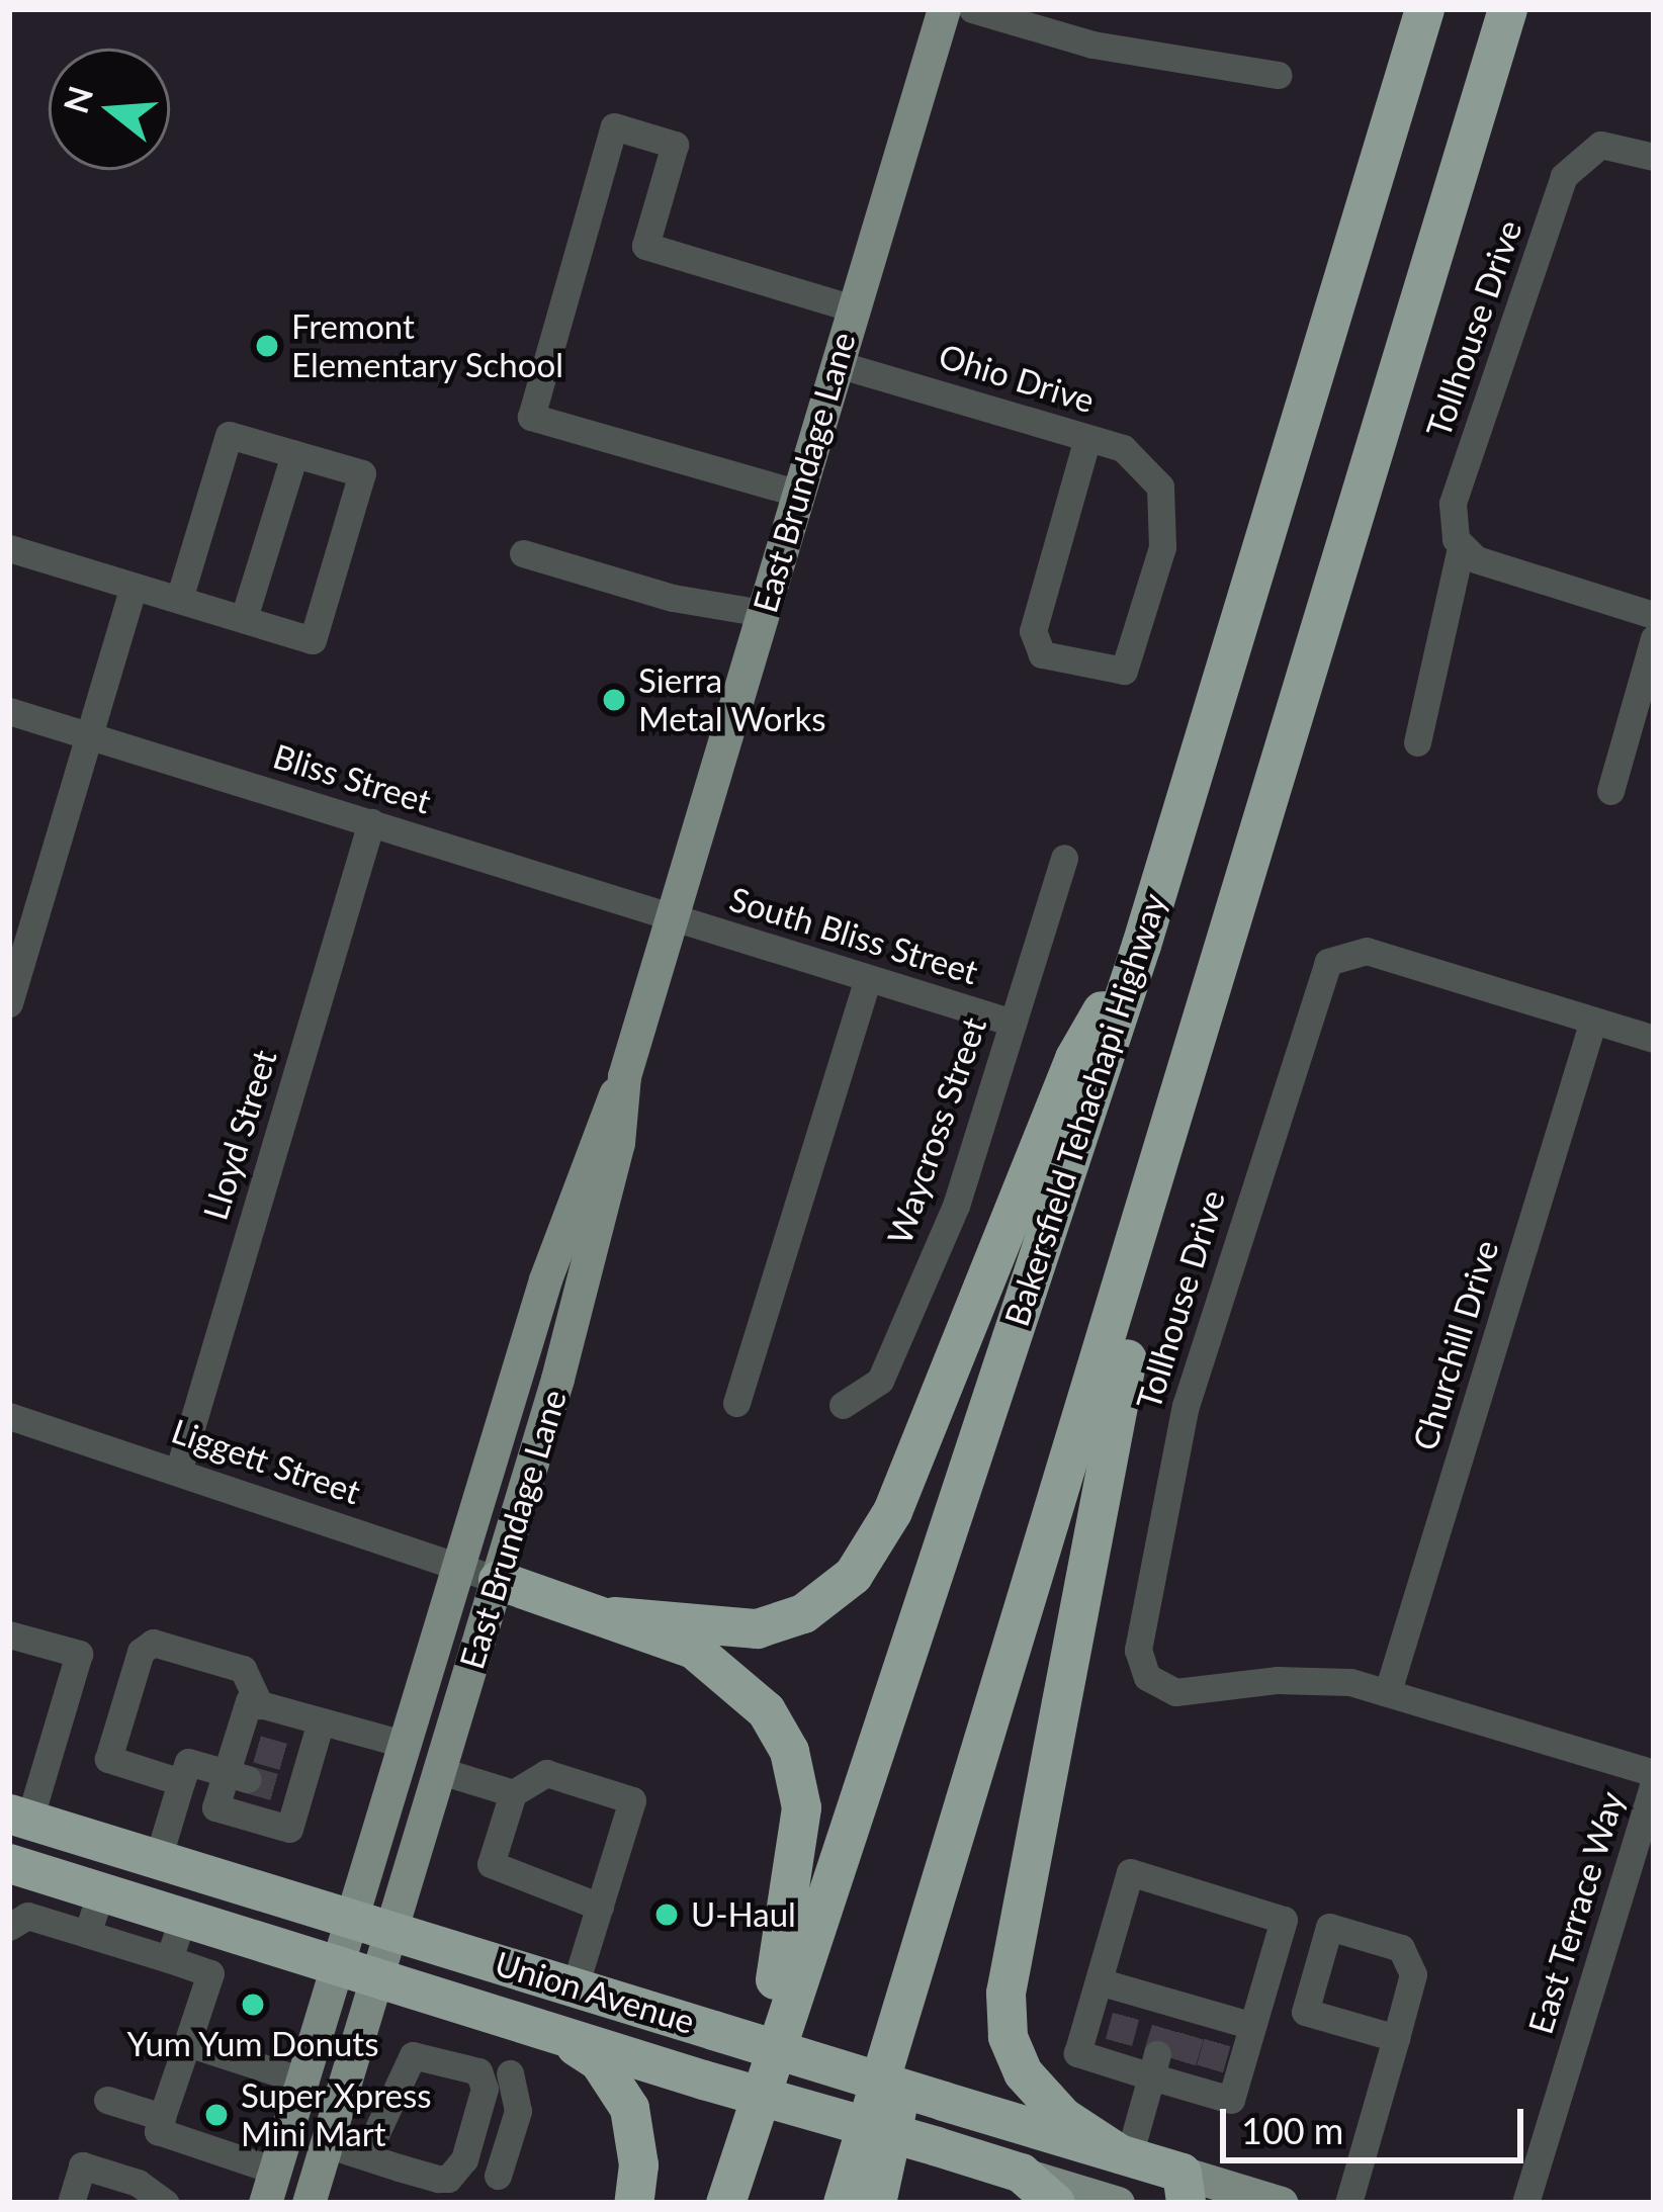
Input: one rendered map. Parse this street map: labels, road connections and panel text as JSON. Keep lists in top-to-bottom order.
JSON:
{
  "streets": {
    "highway": ["Bakersfield Tehachapi Highway", "Union Avenue"],
    "main road": ["East Brundage Lane"],
    "street": [
      "Tollhouse Drive",
      "Ohio Drive",
      "Bliss Street",
      "South Bliss Street",
      "Waycross Street",
      "Lloyd Street",
      "Churchill Drive",
      "Liggett Street",
      "East Terrace Way"
    ]
  },
  "crossings": [
    ["Tollhouse Drive", "Churchill Drive"],
    ["Ohio Drive", "East Brundage Lane"],
    ["East Brundage Lane", "Bliss Street"],
    ["East Brundage Lane", "South Bliss Street"],
    ["East Brundage Lane", "Liggett Street"],
    ["East Brundage Lane", "Union Avenue"],
    ["Bliss Street", "South Bliss Street"],
    ["Bliss Street", "Lloyd Street"],
    ["South Bliss Street", "Waycross Street"],
    ["Lloyd Street", "Liggett Street"]
  ],
  "places": [
    "Fremont Elementary School",
    "Sierra Metal Works",
    "U-Haul",
    "Yum Yum Donuts",
    "Super Xpress Mini Mart"
  ],
  "scale_bar": "100 m",
  "north": "left"
}
